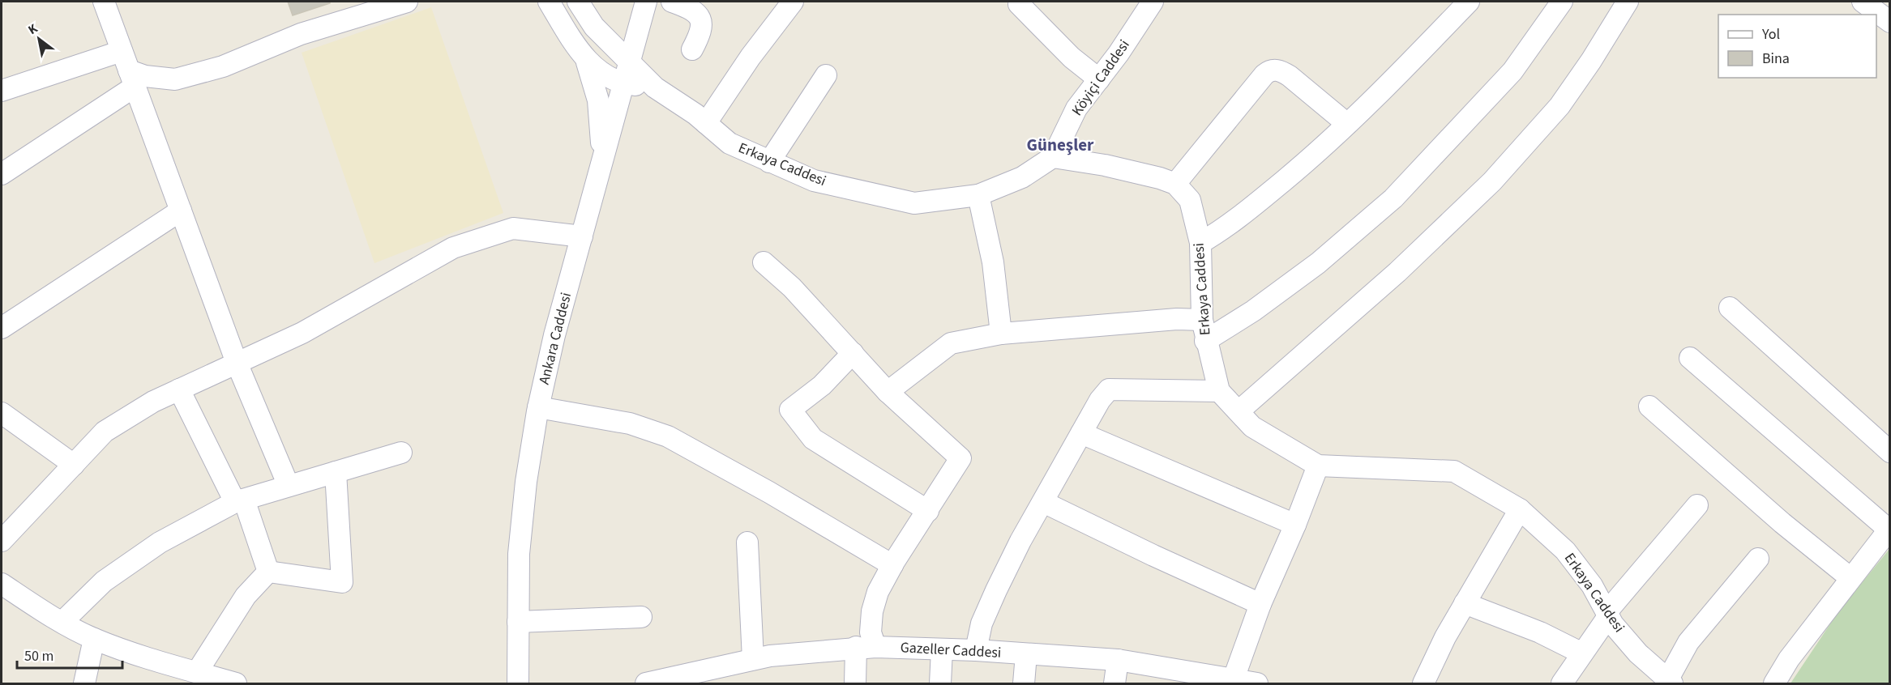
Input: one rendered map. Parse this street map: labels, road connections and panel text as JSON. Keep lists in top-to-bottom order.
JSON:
{
  "streets": {
    "street": [
      "Köyiçi Caddesi",
      "Erkaya Caddesi",
      "Ankara Caddesi",
      "Gazeller Caddesi"
    ]
  },
  "crossings": [
    ["Köyiçi Caddesi", "Erkaya Caddesi"],
    ["Erkaya Caddesi", "Ankara Caddesi"]
  ],
  "districts": ["Güneşler"],
  "legend": ["Yol", "Bina"],
  "scale_bar": "50 m",
  "north": "top left"
}
